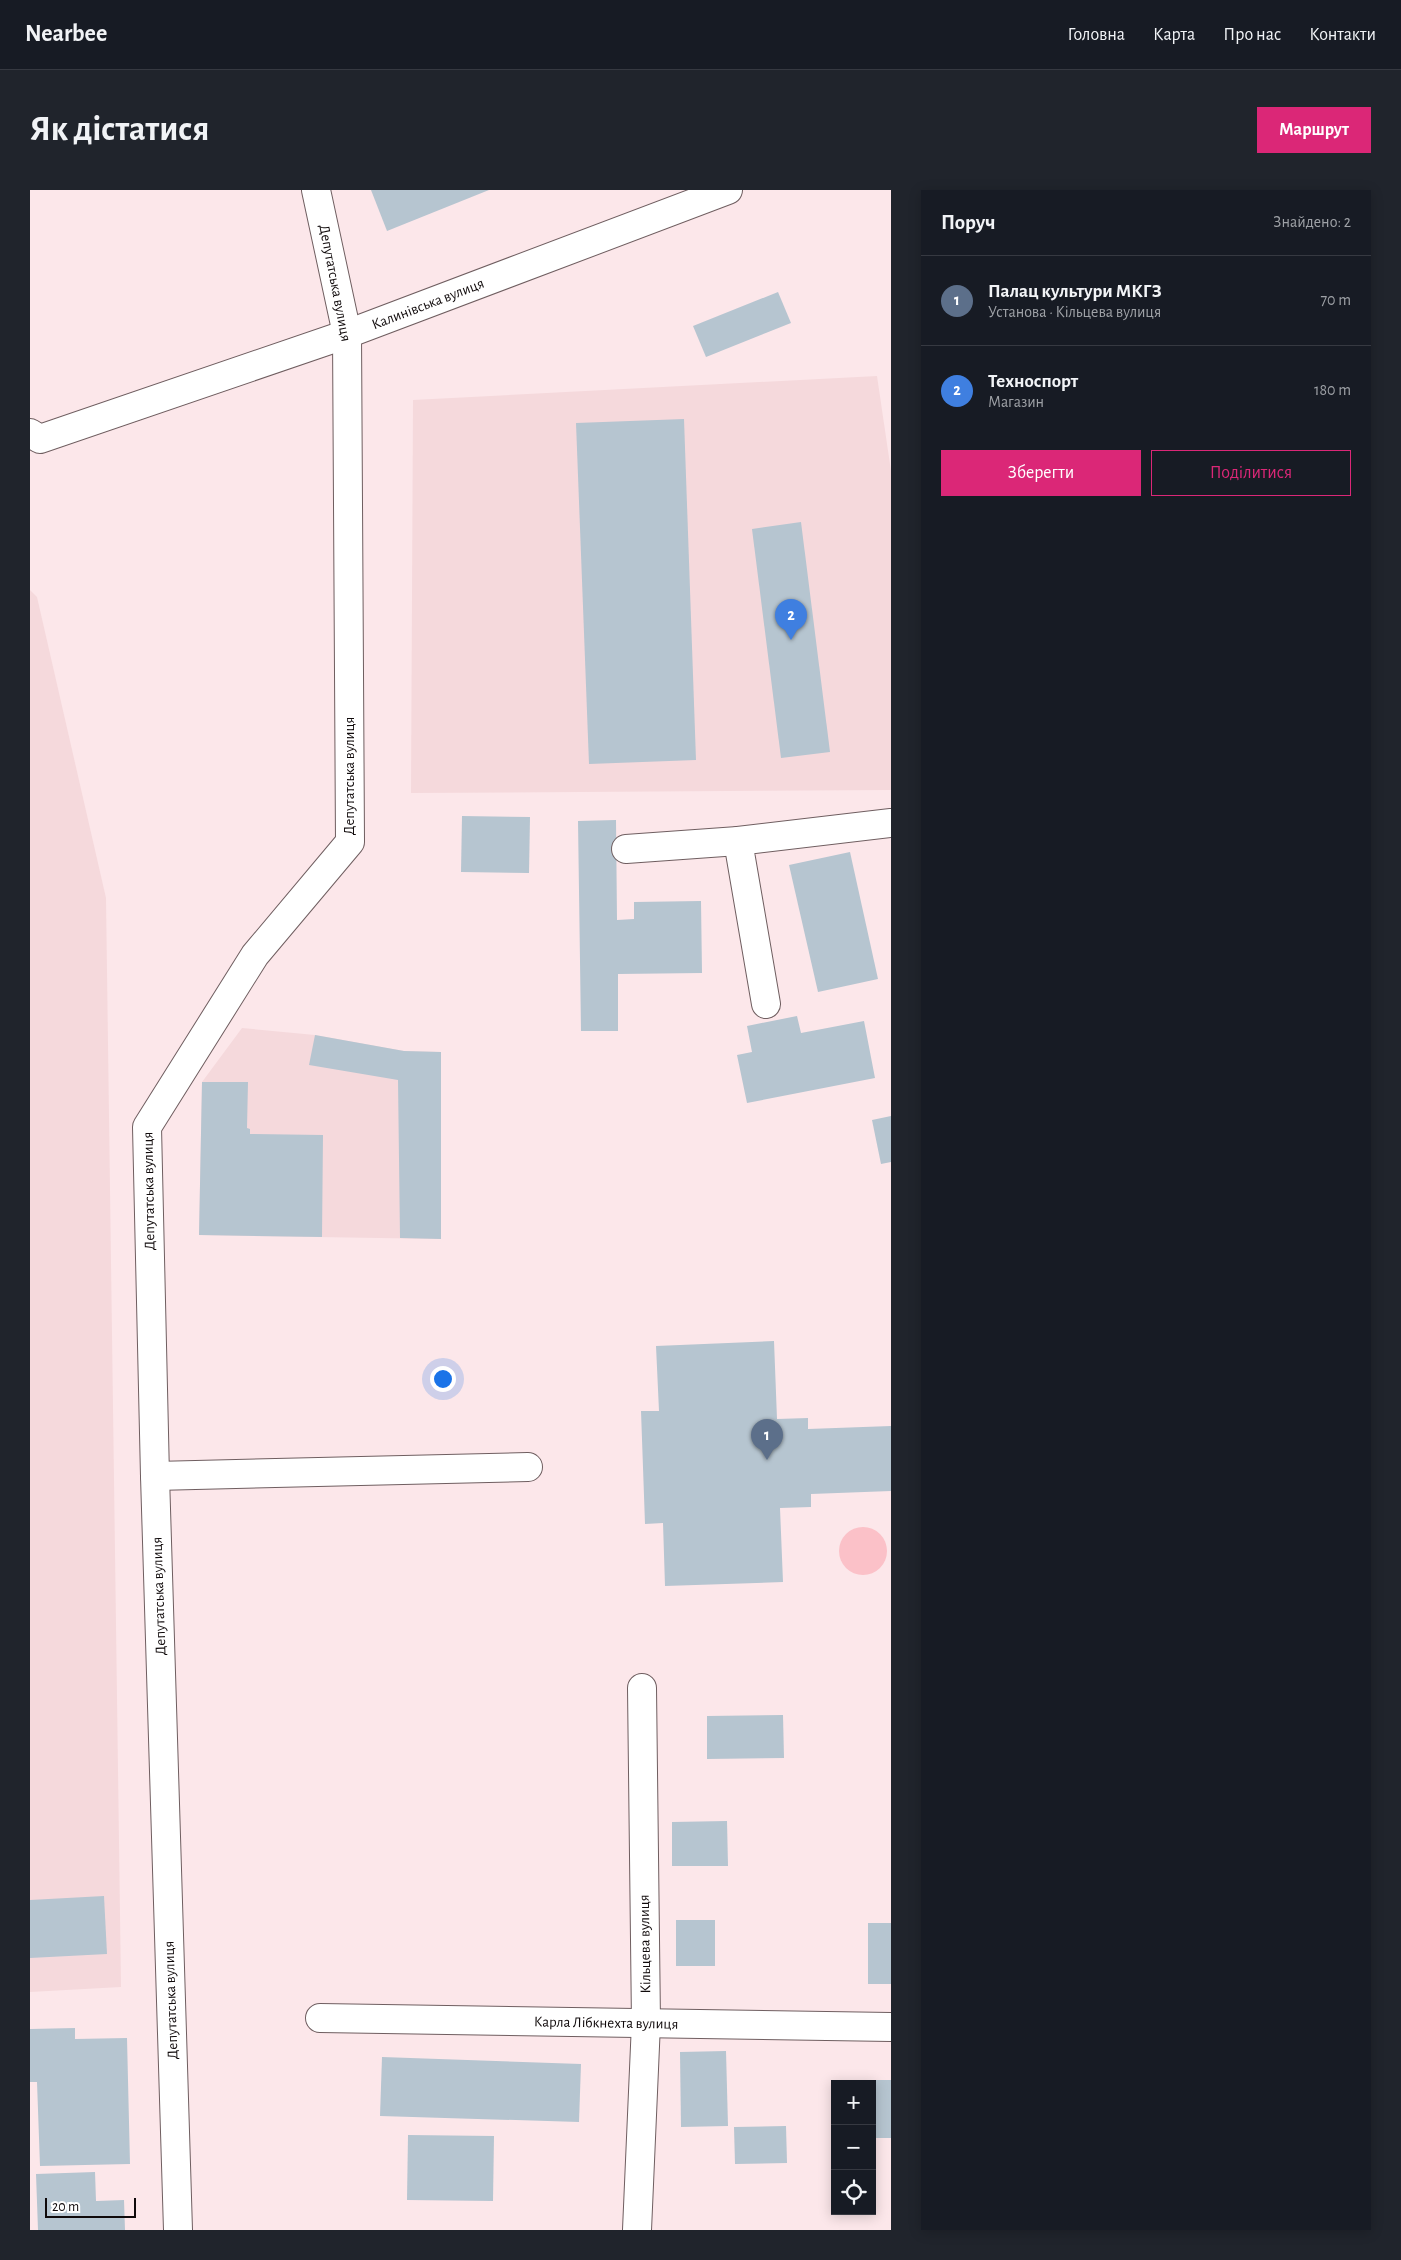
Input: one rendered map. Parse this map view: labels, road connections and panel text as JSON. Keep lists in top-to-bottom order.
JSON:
{
  "streets": {
    "street": [
      "Депутатська вулиця",
      "Калинівська вулиця",
      "Кільцева вулиця",
      "Карла Лібкнехта вулиця"
    ]
  },
  "crossings": [
    ["Депутатська вулиця", "Калинівська вулиця"],
    ["Кільцева вулиця", "Карла Лібкнехта вулиця"]
  ],
  "scale_bar": "20 m",
  "page": {
    "header": "Nearbee",
    "nav": [
      "Головна",
      "Карта",
      "Про нас",
      "Контакти"
    ],
    "buttons": [
      "Маршрут",
      ["Зберегти", "Поділитися"]
    ],
    "title": "Як дістатися",
    "heading": ["Поруч", "Знайдено: 2"],
    "list": [
      {
        "mark": "1",
        "name": "Палац культури МКГЗ",
        "note": "Установа · Кільцева вулиця",
        "value": "70 m"
      },
      {
        "mark": "2",
        "name": "Техноспорт",
        "note": "Магазин",
        "value": "180 m"
      }
    ],
    "pins": ["2", "1"],
    "map_buttons": ["+", "−"],
    "scale": "20 m"
  }
}
